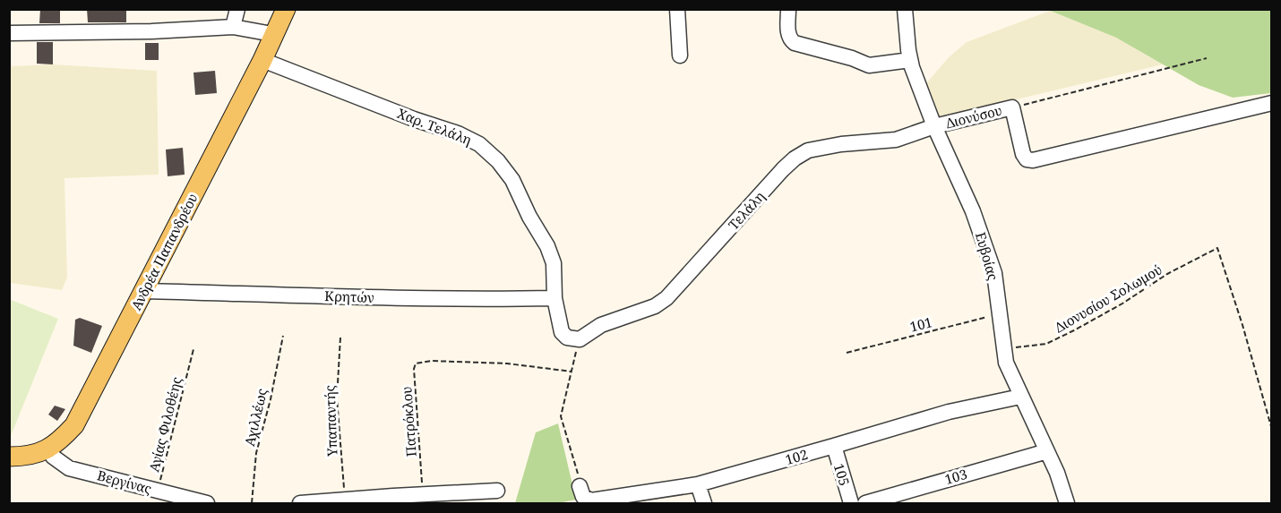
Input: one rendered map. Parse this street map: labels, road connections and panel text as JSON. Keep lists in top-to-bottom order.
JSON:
{
  "streets": {
    "main road": ["Ανδρέα Παπανδρέου"],
    "street": [
      "Διονύσου",
      "Χαρ. Τελάλη",
      "Τελάλη",
      "Ευβοίας",
      "Κρητών",
      "102",
      "105",
      "103",
      "Βεργίνας"
    ],
    "path": [
      "Διονυσίου Σολωμού",
      "101",
      "Αχιλλέως",
      "Υπαπαντής",
      "Πατρόκλου",
      "Αγίας Φιλοθέης"
    ]
  },
  "crossings": [
    ["Διονύσου", "Τελάλη"],
    ["Διονύσου", "Ευβοίας"],
    ["Χαρ. Τελάλη", "Τελάλη"],
    ["Χαρ. Τελάλη", "Ανδρέα Παπανδρέου"],
    ["Χαρ. Τελάλη", "Κρητών"],
    ["Τελάλη", "Ευβοίας"],
    ["Ανδρέα Παπανδρέου", "Κρητών"],
    ["Ανδρέα Παπανδρέου", "Βεργίνας"],
    ["Ευβοίας", "Διονυσίου Σολωμού"],
    ["Ευβοίας", "101"],
    ["Ευβοίας", "102"],
    ["Ευβοίας", "103"],
    ["Αγίας Φιλοθέης", "Βεργίνας"],
    ["102", "105"]
  ]
}
